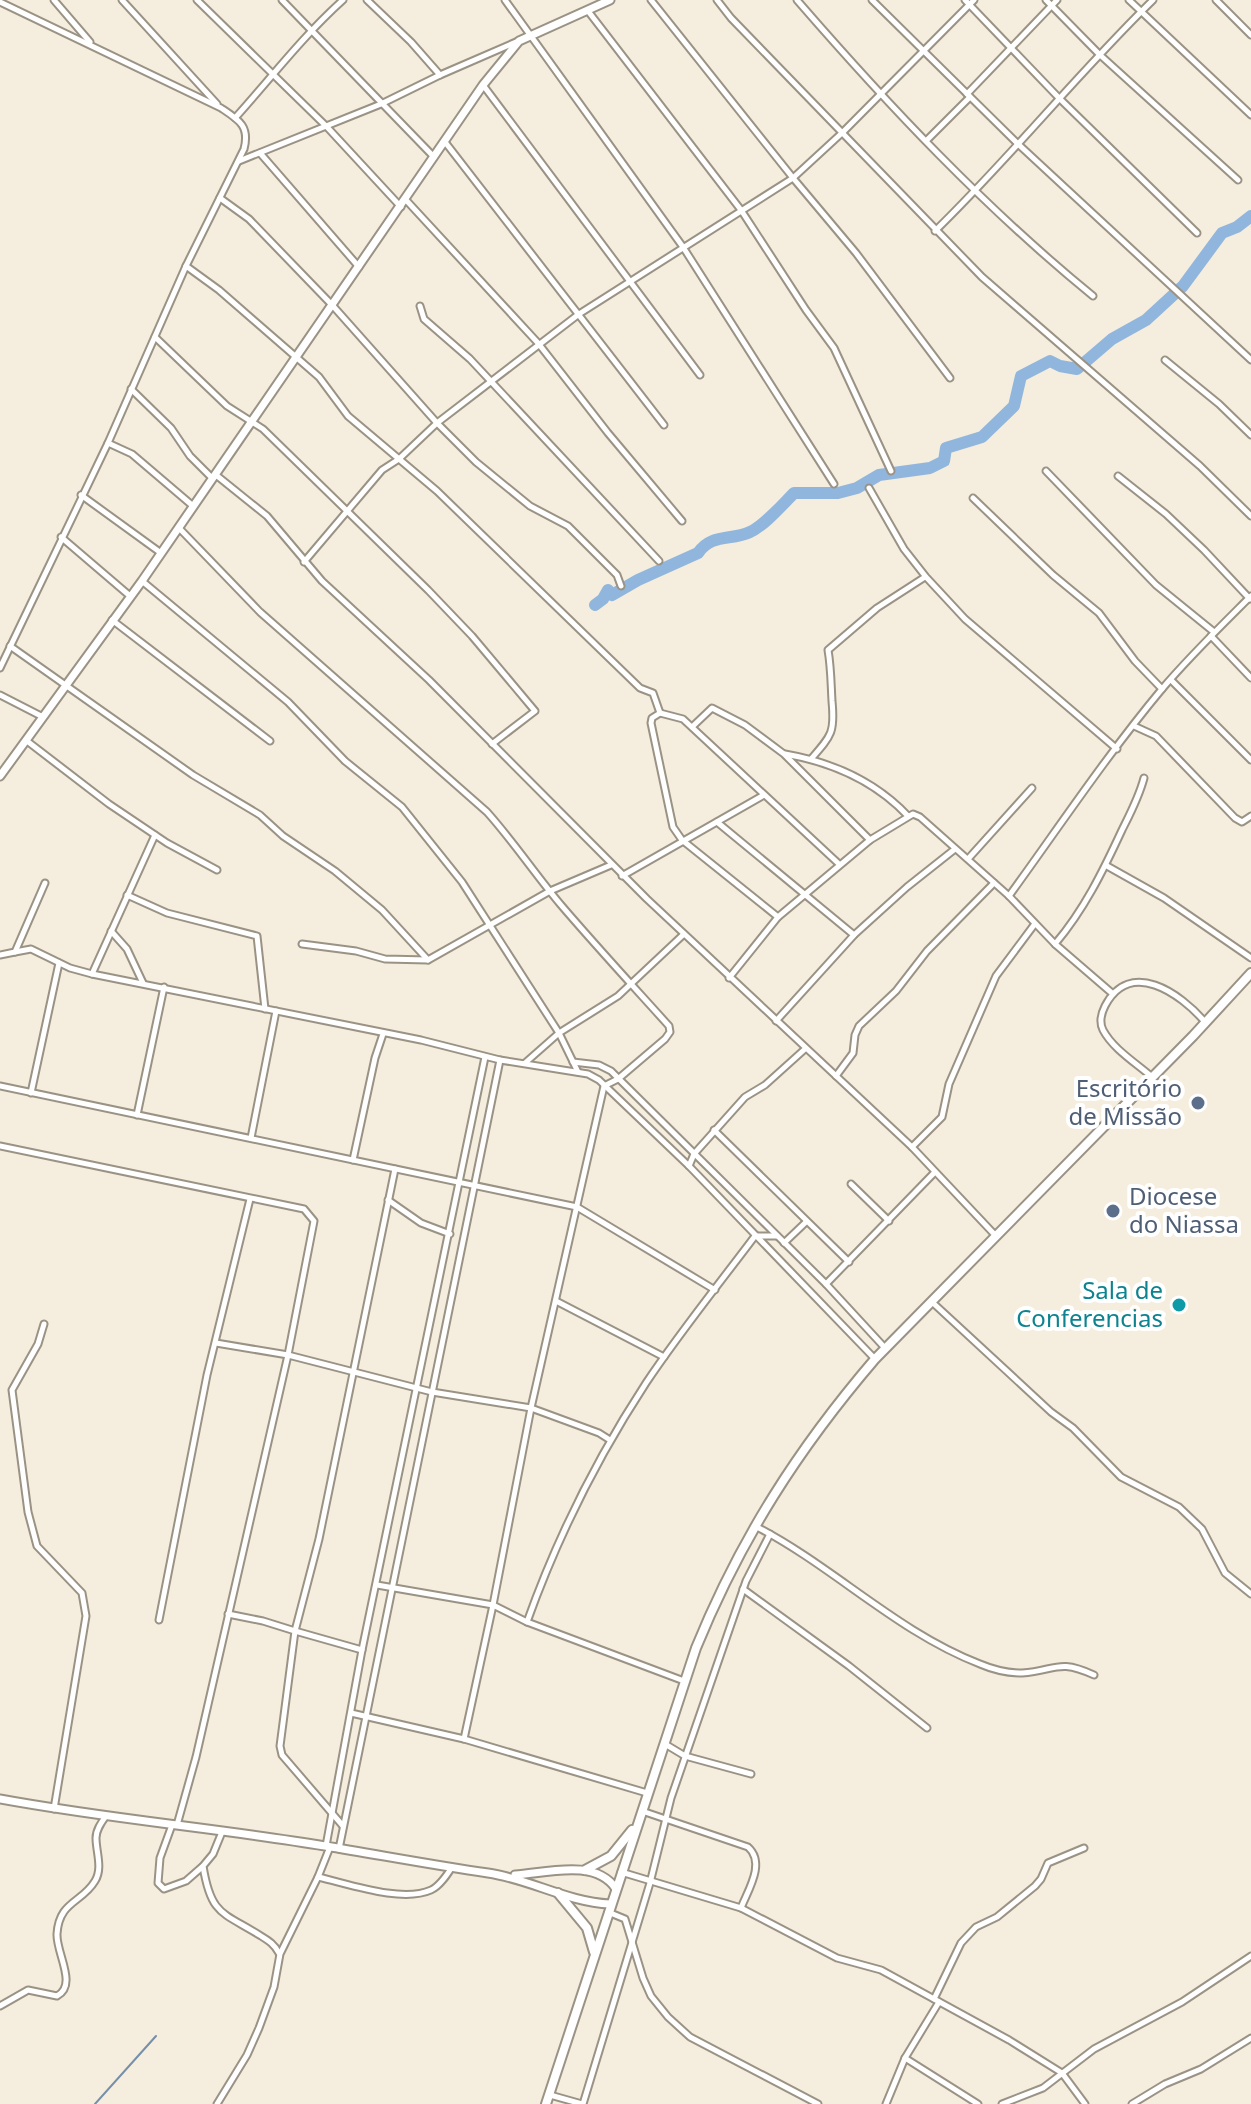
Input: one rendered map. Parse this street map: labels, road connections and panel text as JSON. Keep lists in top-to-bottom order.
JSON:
{
  "places": ["Escritório de Missão", "Diocese do Niassa", "Sala de Conferencias"]
}
